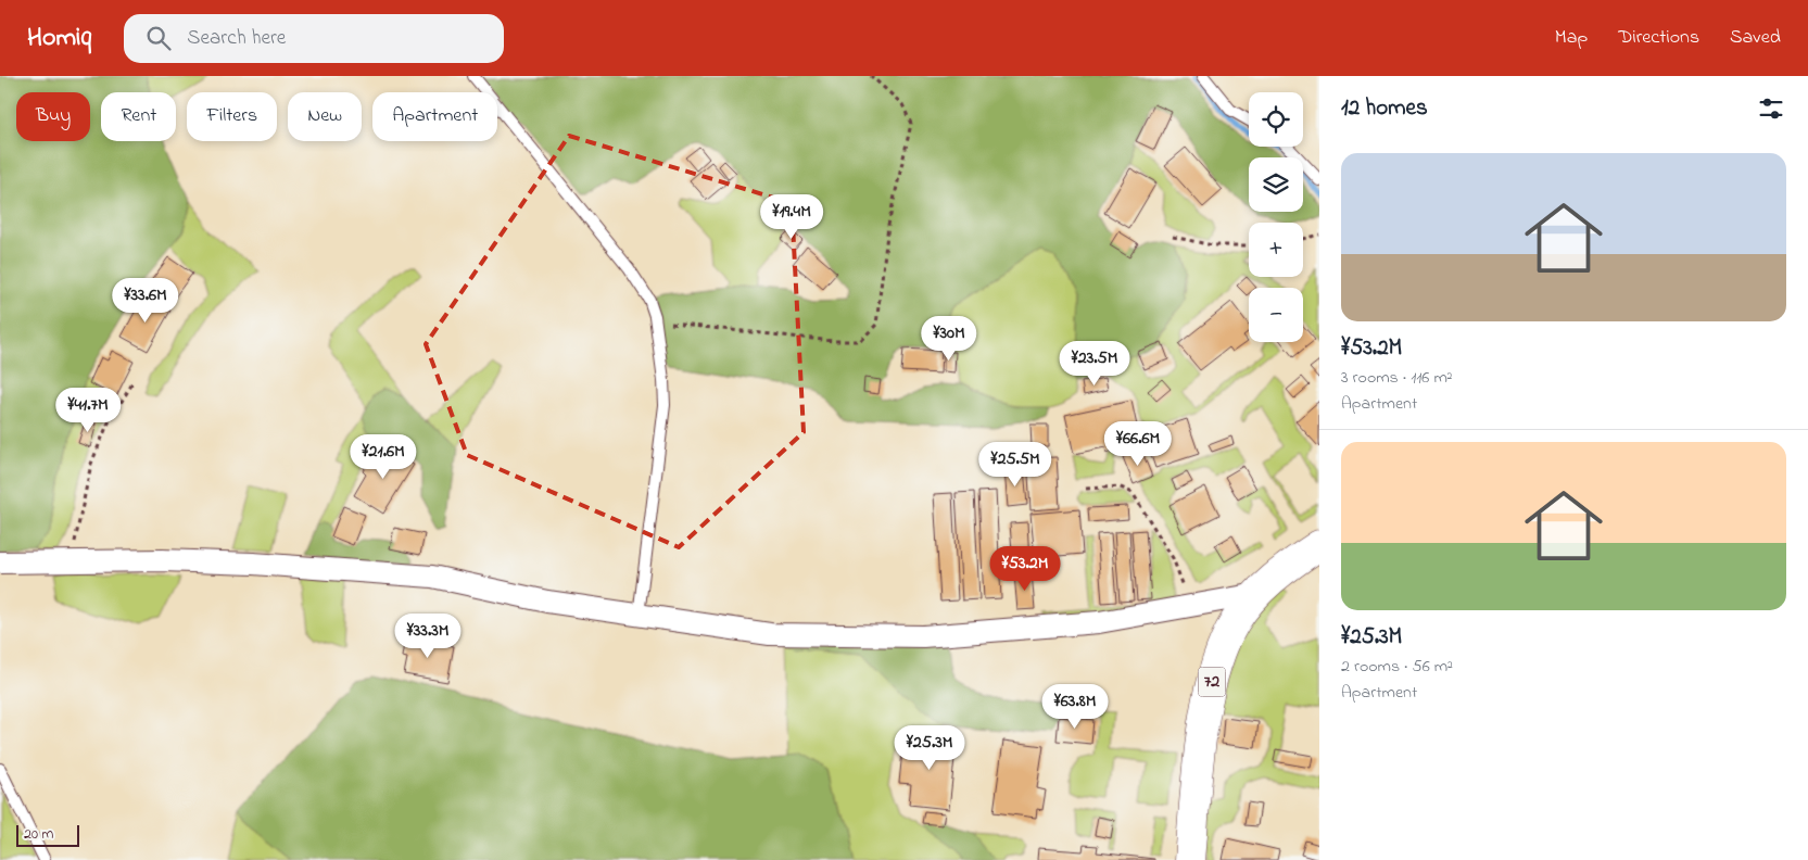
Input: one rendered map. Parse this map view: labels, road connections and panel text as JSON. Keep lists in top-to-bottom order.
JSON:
{
  "streets": {
    "main road": ["72"]
  },
  "scale_bar": "20 m",
  "page": {
    "header": "Homiq",
    "search": "Search here",
    "nav": ["Map", "Directions", "Saved"],
    "heading": "12 homes",
    "map_buttons": ["+", "−"],
    "chip": [
      "Buy",
      "Rent",
      "Filters",
      "New",
      "Apartment"
    ],
    "list": [
      {
        "name": "¥53.2M",
        "note": "3 rooms · 116 m² · Apartment"
      },
      {
        "name": "¥25.3M",
        "note": "2 rooms · 56 m² · Apartment"
      }
    ],
    "price": [
      "¥19.4M",
      "¥33.6M",
      "¥30M",
      "¥23.5M",
      "¥41.7M",
      "¥66.6M",
      "¥21.6M",
      "¥25.5M",
      "¥53.2M",
      "¥33.3M",
      "¥63.8M",
      "¥25.3M"
    ],
    "scale": "20 m"
  }
}
